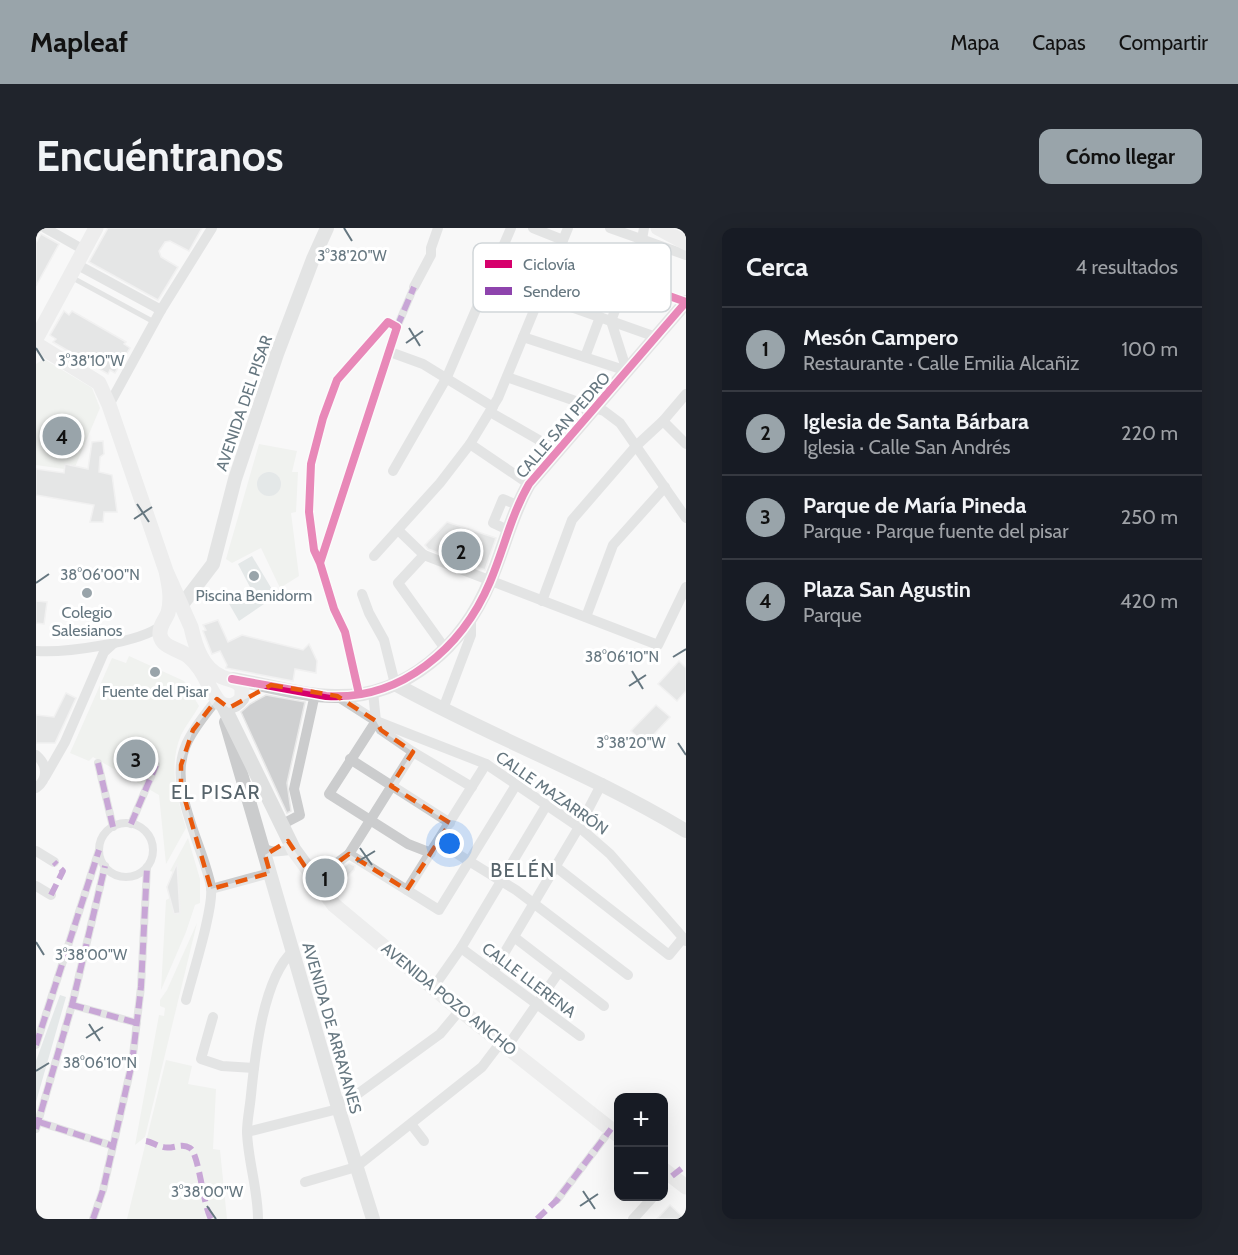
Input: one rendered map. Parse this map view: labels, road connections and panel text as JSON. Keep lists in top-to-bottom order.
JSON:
{
  "streets": {
    "main road": ["AVENIDA POZO ANCHO"],
    "street": [
      "AVENIDA DEL PISAR",
      "CALLE SAN PEDRO",
      "CALLE MAZARRÓN",
      "CALLE LLERENA",
      "AVENIDA DE ARRAYANES"
    ]
  },
  "crossings": [
    ["AVENIDA POZO ANCHO", "AVENIDA DE ARRAYANES"]
  ],
  "districts": ["EL PISAR", "BELÉN"],
  "places": ["Piscina Benidorm", "Colegio Salesianos", "Fuente del Pisar"],
  "legend": ["Ciclovía", "Sendero"],
  "page": {
    "header": "Mapleaf",
    "nav": ["Mapa", "Capas", "Compartir"],
    "buttons": "Cómo llegar",
    "title": "Encuéntranos",
    "heading": ["Cerca", "4 resultados"],
    "list": [
      {
        "mark": "1",
        "name": "Mesón Campero",
        "note": "Restaurante · Calle Emilia Alcañiz",
        "value": "100 m"
      },
      {
        "mark": "2",
        "name": "Iglesia de Santa Bárbara",
        "note": "Iglesia · Calle San Andrés",
        "value": "220 m"
      },
      {
        "mark": "3",
        "name": "Parque de María Pineda",
        "note": "Parque · Parque fuente del pisar",
        "value": "250 m"
      },
      {
        "mark": "4",
        "name": "Plaza San Agustin",
        "note": "Parque",
        "value": "420 m"
      }
    ],
    "pins": [
      "4",
      "2",
      "3",
      "1"
    ],
    "map_buttons": ["+", "−"]
  },
  "coordinates": [
    "3°38'20\"W",
    "3°38'10\"W",
    "38°06'00\"N",
    "38°06'10\"N",
    "3°38'00\"W"
  ]
}
